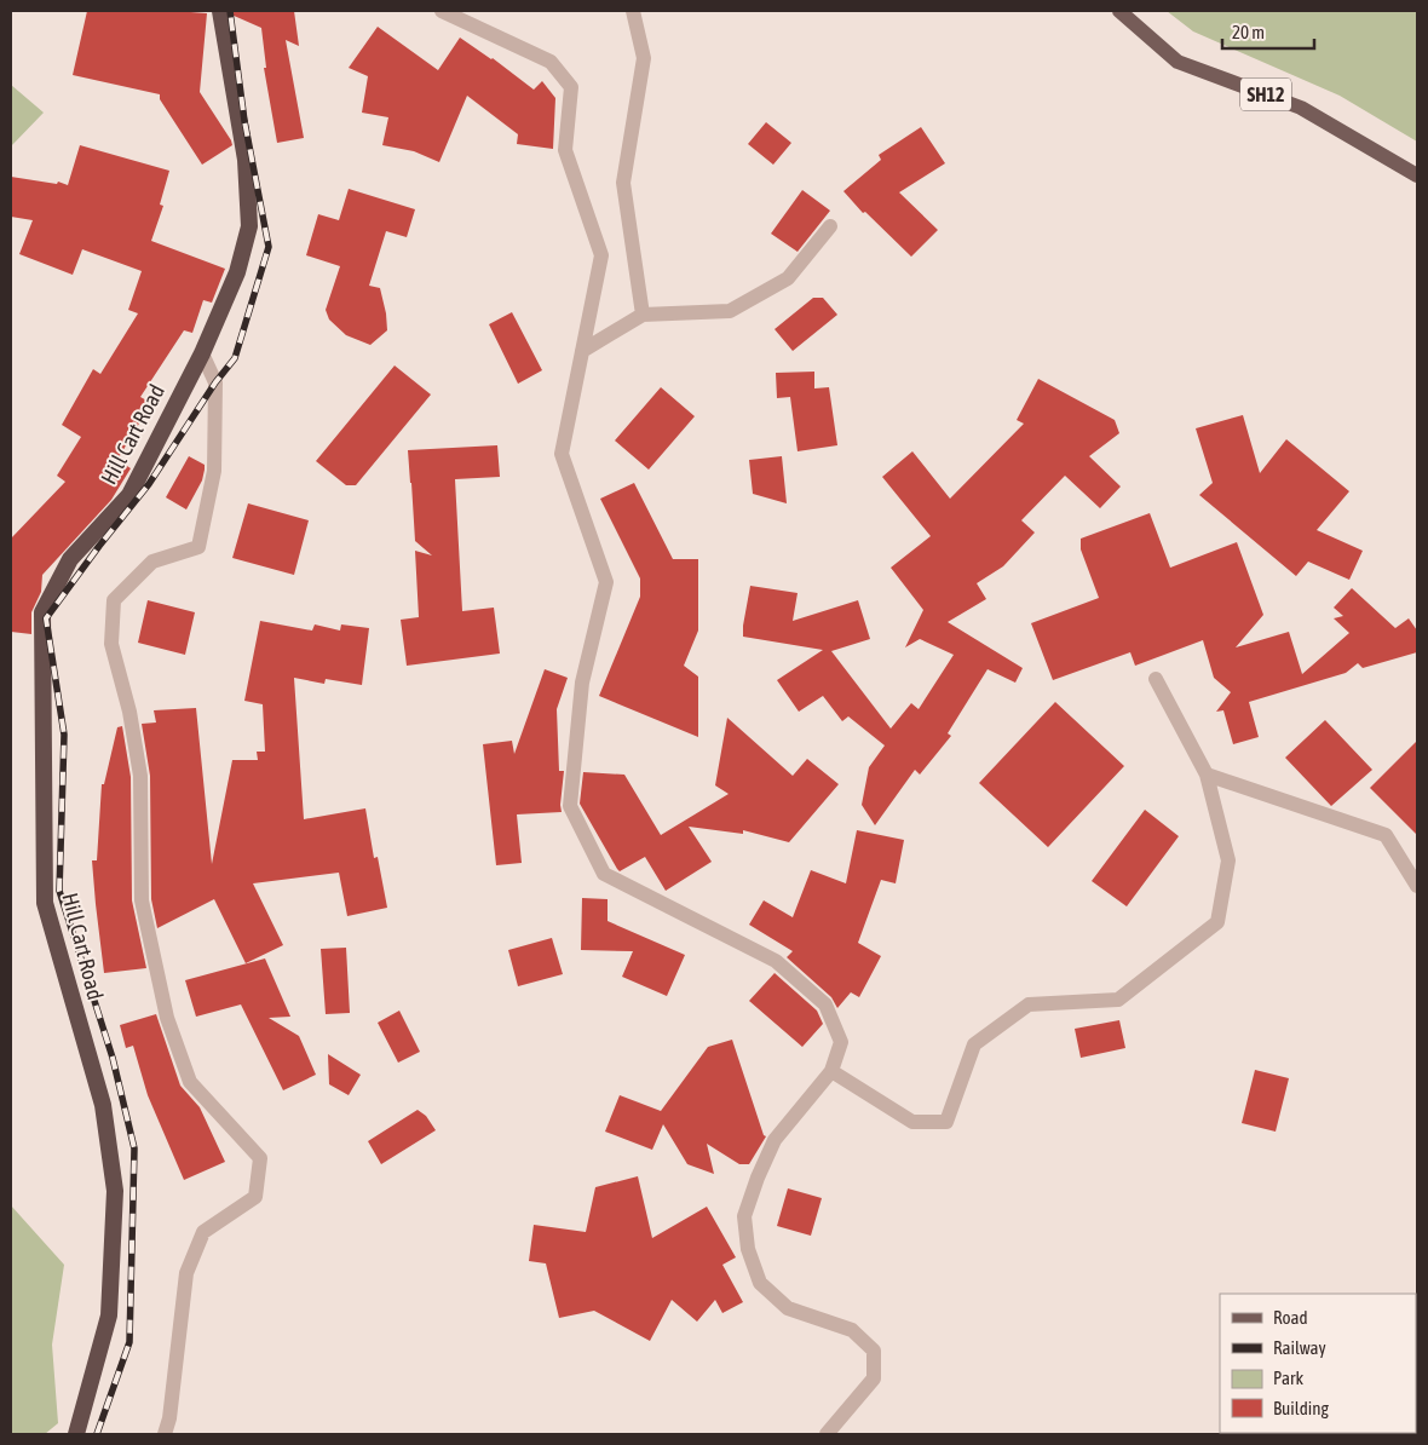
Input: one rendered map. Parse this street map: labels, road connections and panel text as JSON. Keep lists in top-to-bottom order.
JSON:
{
  "streets": {
    "highway": ["Hill Cart Road"],
    "main road": ["SH12"]
  },
  "legend": [
    "Road",
    "Railway",
    "Park",
    "Building"
  ],
  "scale_bar": "20 m"
}
